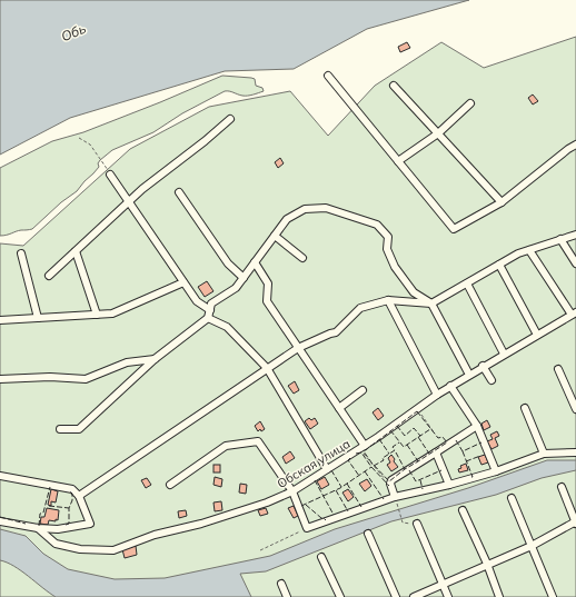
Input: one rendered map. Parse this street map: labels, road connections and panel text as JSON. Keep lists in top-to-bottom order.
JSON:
{
  "streets": {
    "street": ["Обская улица"]
  },
  "water": ["Обь"]
}
